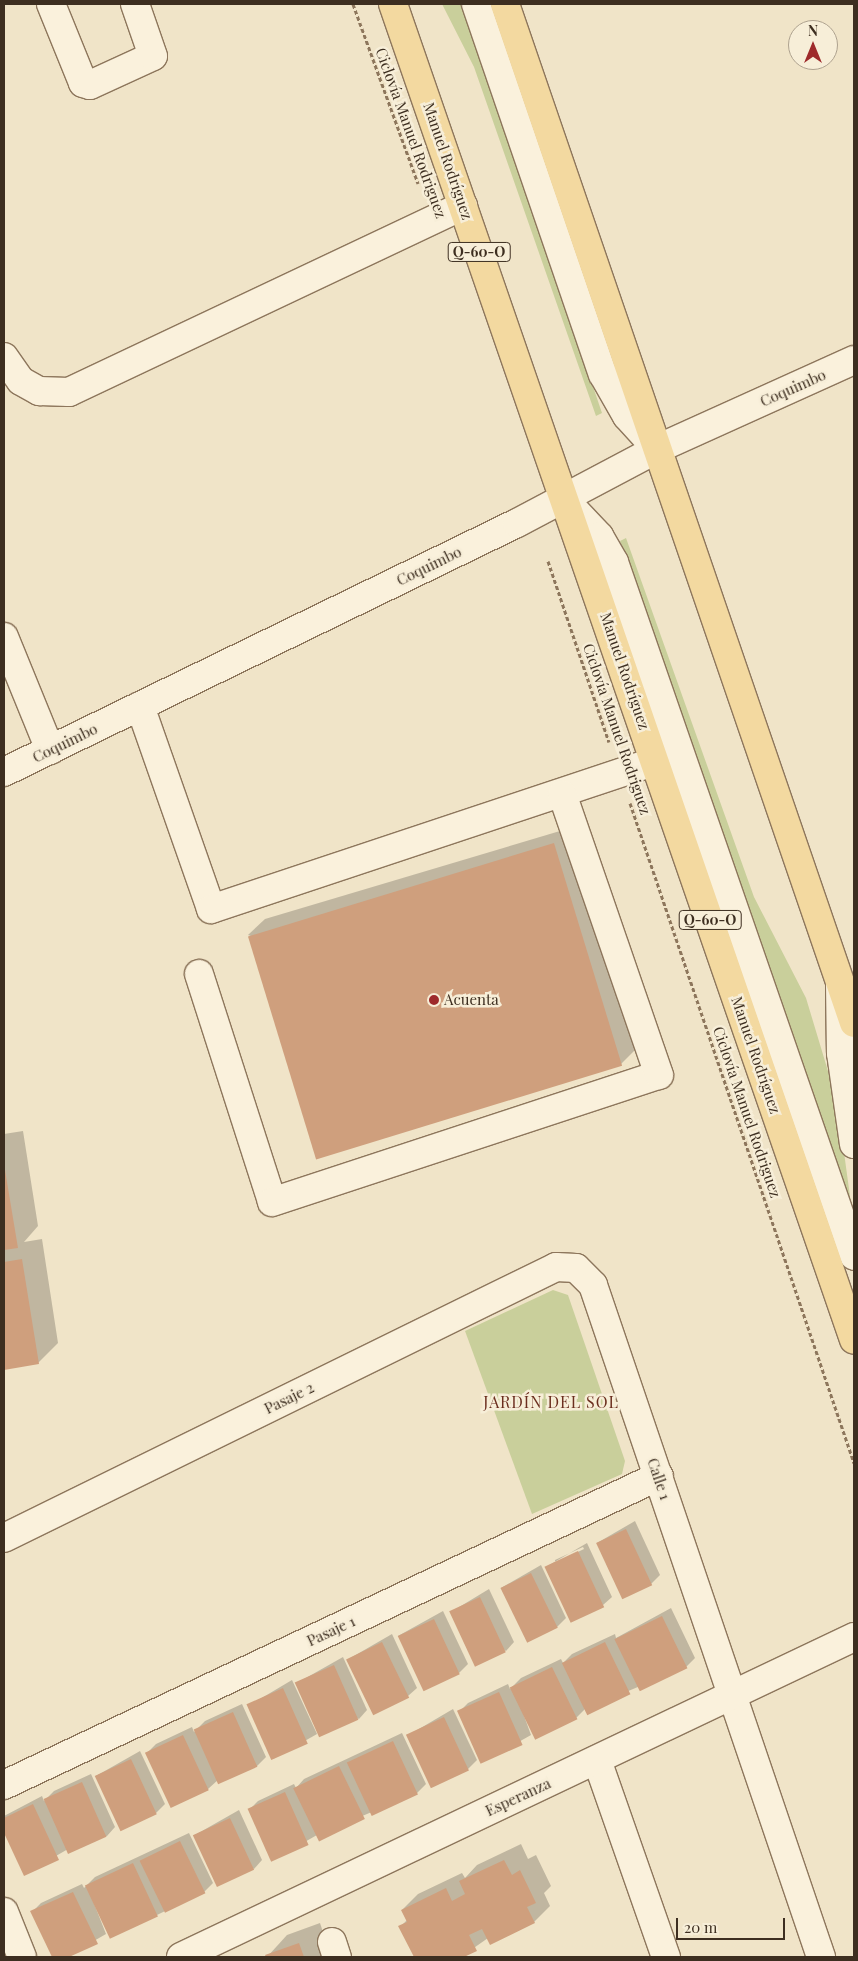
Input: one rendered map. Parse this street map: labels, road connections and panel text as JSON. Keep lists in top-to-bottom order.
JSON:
{
  "streets": {
    "main road": ["Manuel Rodríguez", "Q-60-O"],
    "street": [
      "Coquimbo",
      "Pasaje 2",
      "Calle 1",
      "Pasaje 1",
      "Esperanza"
    ],
    "path": ["Ciclovía Manuel Rodriguez"]
  },
  "crossings": [
    ["Ciclovía Manuel Rodriguez", "Coquimbo"],
    ["Manuel Rodríguez", "Coquimbo"],
    ["Pasaje 2", "Calle 1"],
    ["Calle 1", "Pasaje 1"],
    ["Calle 1", "Esperanza"]
  ],
  "districts": ["JARDÍN DEL SOL"],
  "places": ["Acuenta"],
  "scale_bar": "20 m",
  "north": "top"
}
